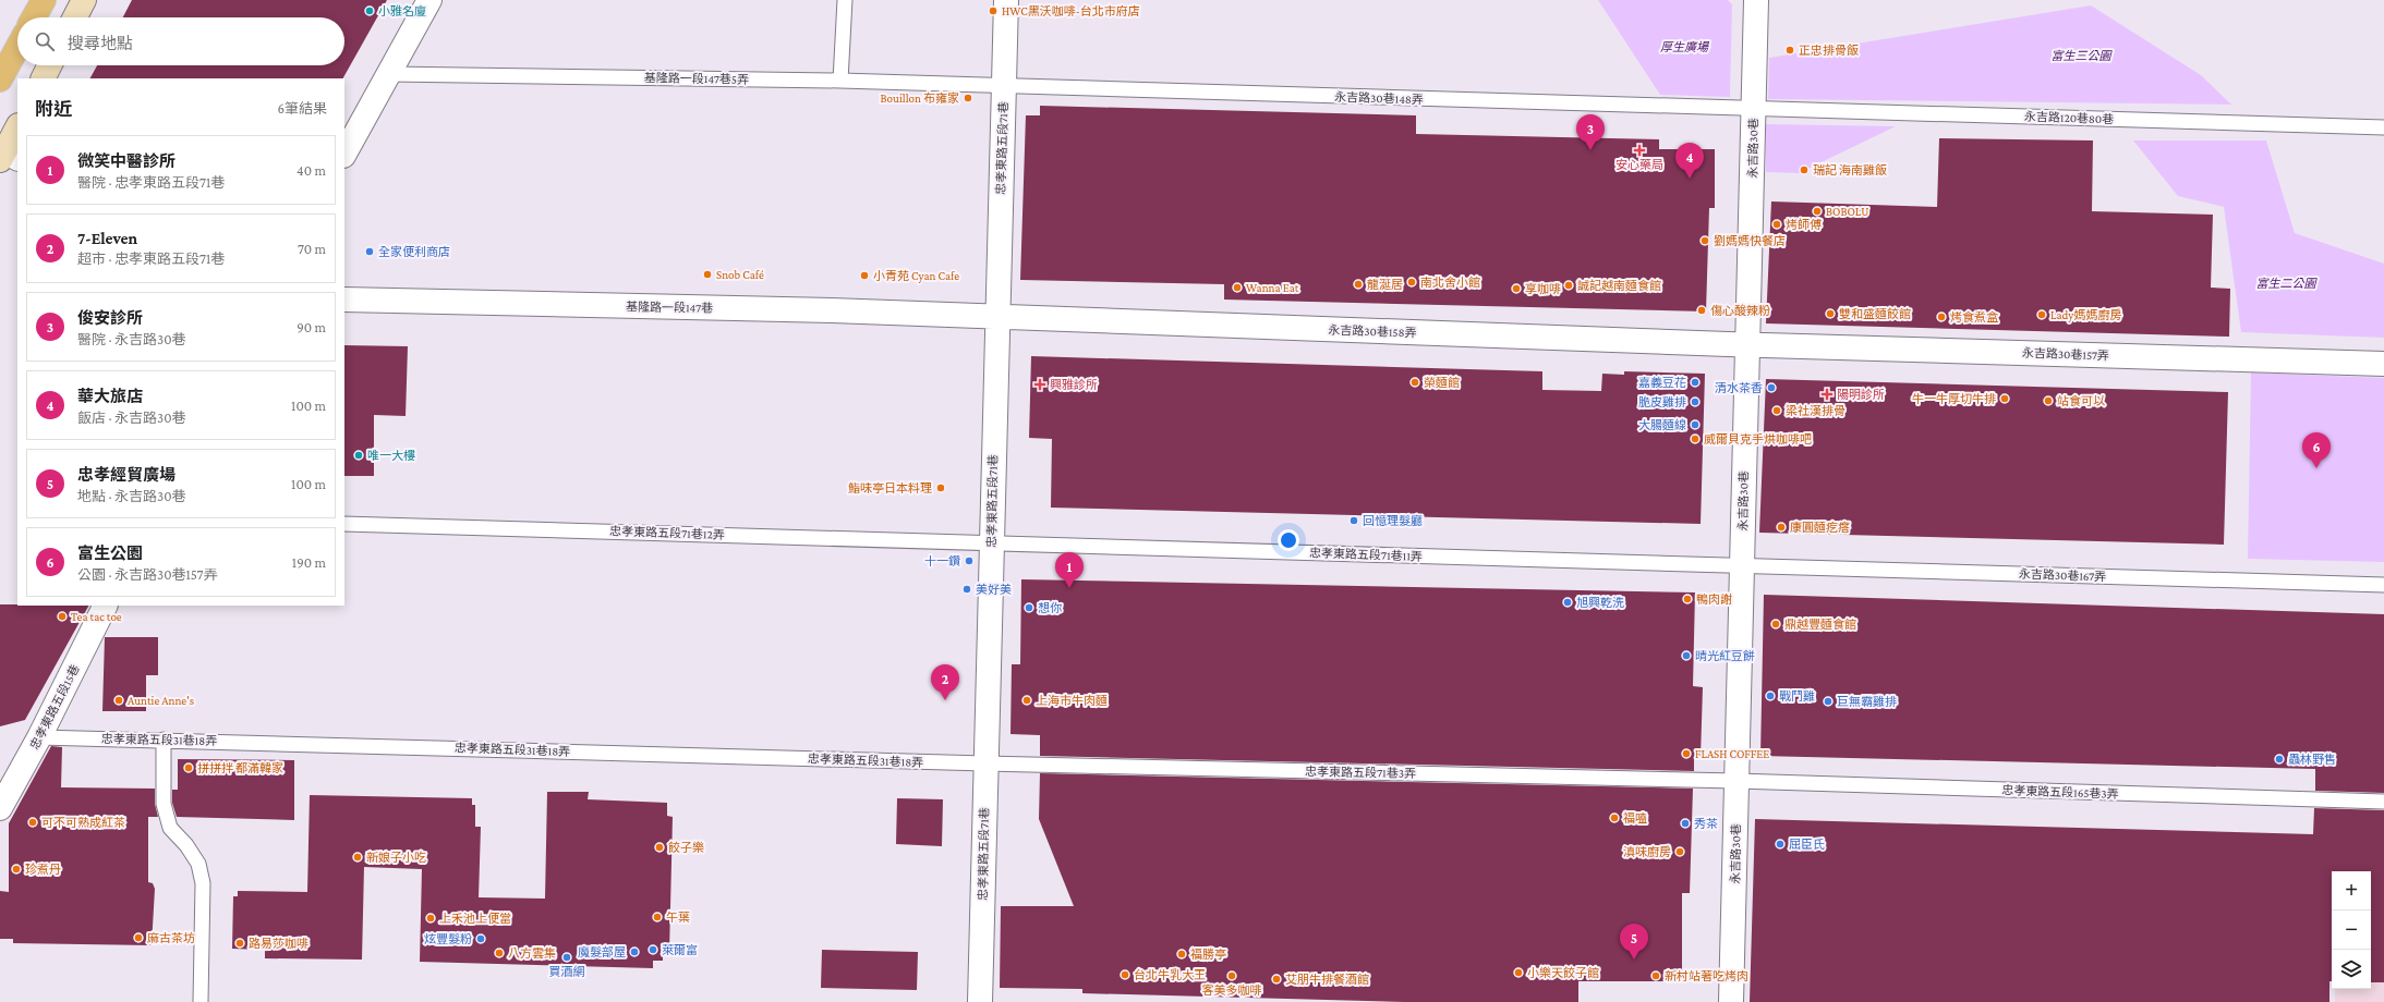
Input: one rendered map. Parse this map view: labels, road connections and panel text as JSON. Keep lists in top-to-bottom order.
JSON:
{
  "streets": {
    "street": [
      "忠孝東路五段71巷",
      "永吉路30巷",
      "基隆路一段147巷",
      "永吉路30巷158弄",
      "永吉路30巷157弄",
      "忠孝東路五段15巷"
    ],
    "lane": [
      "基隆路一段147巷5弄",
      "永吉路30巷148弄",
      "永吉路120巷80巷",
      "忠孝東路五段71巷12弄",
      "忠孝東路五段71巷11弄",
      "永吉路30巷167弄",
      "忠孝東路五段31巷18弄",
      "忠孝東路五段71巷3弄",
      "忠孝東路五段165巷3弄"
    ]
  },
  "crossings": [
    ["基隆路一段147巷5弄", "永吉路30巷148弄"],
    ["基隆路一段147巷5弄", "忠孝東路五段71巷"],
    ["永吉路30巷148弄", "永吉路120巷80巷"],
    ["永吉路30巷148弄", "忠孝東路五段71巷"],
    ["永吉路30巷148弄", "永吉路30巷"],
    ["永吉路120巷80巷", "永吉路30巷"],
    ["忠孝東路五段71巷", "基隆路一段147巷"],
    ["忠孝東路五段71巷", "永吉路30巷158弄"],
    ["忠孝東路五段71巷", "忠孝東路五段71巷12弄"],
    ["忠孝東路五段71巷", "忠孝東路五段71巷11弄"],
    ["忠孝東路五段71巷", "忠孝東路五段31巷18弄"],
    ["忠孝東路五段71巷", "忠孝東路五段71巷3弄"],
    ["永吉路30巷", "永吉路30巷158弄"],
    ["永吉路30巷", "永吉路30巷157弄"],
    ["永吉路30巷", "忠孝東路五段71巷11弄"],
    ["永吉路30巷", "永吉路30巷167弄"],
    ["永吉路30巷", "忠孝東路五段71巷3弄"],
    ["永吉路30巷", "忠孝東路五段165巷3弄"],
    ["基隆路一段147巷", "永吉路30巷158弄"],
    ["永吉路30巷158弄", "永吉路30巷157弄"],
    ["忠孝東路五段71巷12弄", "忠孝東路五段71巷11弄"],
    ["忠孝東路五段71巷11弄", "永吉路30巷167弄"],
    ["忠孝東路五段15巷", "忠孝東路五段31巷18弄"],
    ["忠孝東路五段31巷18弄", "忠孝東路五段71巷3弄"],
    ["忠孝東路五段71巷3弄", "忠孝東路五段165巷3弄"]
  ],
  "parks": ["厚生廣場", "富生三公園", "富生二公園"],
  "places": {
    "other": [
      "小雅名廈",
      "HWC黑沃咖啡-台北市府店",
      "正忠排骨飯",
      "Bouillon 布雍家",
      "瑞記 海南雞飯",
      "BOBOLU",
      "烤師傅",
      "劉媽媽快餐店",
      "全家便利商店",
      "Snob Café",
      "小青苑 Cyan Cafe",
      "南北舍小館",
      "龍涎居",
      "誠記越南麵食館",
      "Wanna Eat",
      "享咖啡",
      "傷心酸辣粉",
      "雙和盛麵餃館",
      "Lady媽媽廚房",
      "烤食煮盒",
      "榮麵館",
      "嘉義豆花",
      "清水茶香",
      "牛一牛厚切牛排",
      "站食可以",
      "脆皮雞排",
      "梁社漢排骨",
      "大腸麵線",
      "威爾貝克手烘咖啡吧",
      "唯一大樓",
      "鮨味亭日本料理",
      "回憶理髮廳",
      "康圓麵疙瘩",
      "十一鑽",
      "美好美",
      "鴨肉謝",
      "旭興乾洗",
      "想你",
      "Tea tac toe",
      "鼎越豐麵食館",
      "晴光紅豆餅",
      "戰鬥雞",
      "Auntie Anne's",
      "上海市牛肉麵",
      "巨無霸雞排",
      "FLASH COFFEE",
      "蟲林野售",
      "拼拼拌 都滿韓家",
      "福嗑",
      "可不可熟成紅茶",
      "秀茶",
      "屈臣氏",
      "餃子樂",
      "滇味廚房",
      "新娘子小吃",
      "珍煮丹",
      "午葉",
      "上禾池上便當",
      "麻古茶坊",
      "炫豐髮粉",
      "路易莎咖啡",
      "萊爾富",
      "魔髮部屋",
      "八方雲集",
      "福勝亭",
      "買酒網",
      "小樂天餃子館",
      "台北牛乳大王",
      "客美多咖啡",
      "新村站著吃烤肉",
      "艾朋牛排餐酒館"
    ],
    "health": ["安心藥局", "興雅診所", "陽明診所"]
  },
  "page": {
    "search": "搜尋地點",
    "heading": ["附近", "6筆結果"],
    "pins": [
      "3",
      "4",
      "6",
      "1",
      "2",
      "5"
    ],
    "list": [
      {
        "mark": "1",
        "name": "微笑中醫診所",
        "note": "醫院 · 忠孝東路五段71巷",
        "value": "40 m"
      },
      {
        "mark": "2",
        "name": "7-Eleven",
        "note": "超市 · 忠孝東路五段71巷",
        "value": "70 m"
      },
      {
        "mark": "3",
        "name": "俊安診所",
        "note": "醫院 · 永吉路30巷",
        "value": "90 m"
      },
      {
        "mark": "4",
        "name": "華大旅店",
        "note": "飯店 · 永吉路30巷",
        "value": "100 m"
      },
      {
        "mark": "5",
        "name": "忠孝經貿廣場",
        "note": "地點 · 永吉路30巷",
        "value": "100 m"
      },
      {
        "mark": "6",
        "name": "富生公園",
        "note": "公園 · 永吉路30巷157弄",
        "value": "190 m"
      }
    ],
    "map_buttons": ["+", "−"]
  }
}
